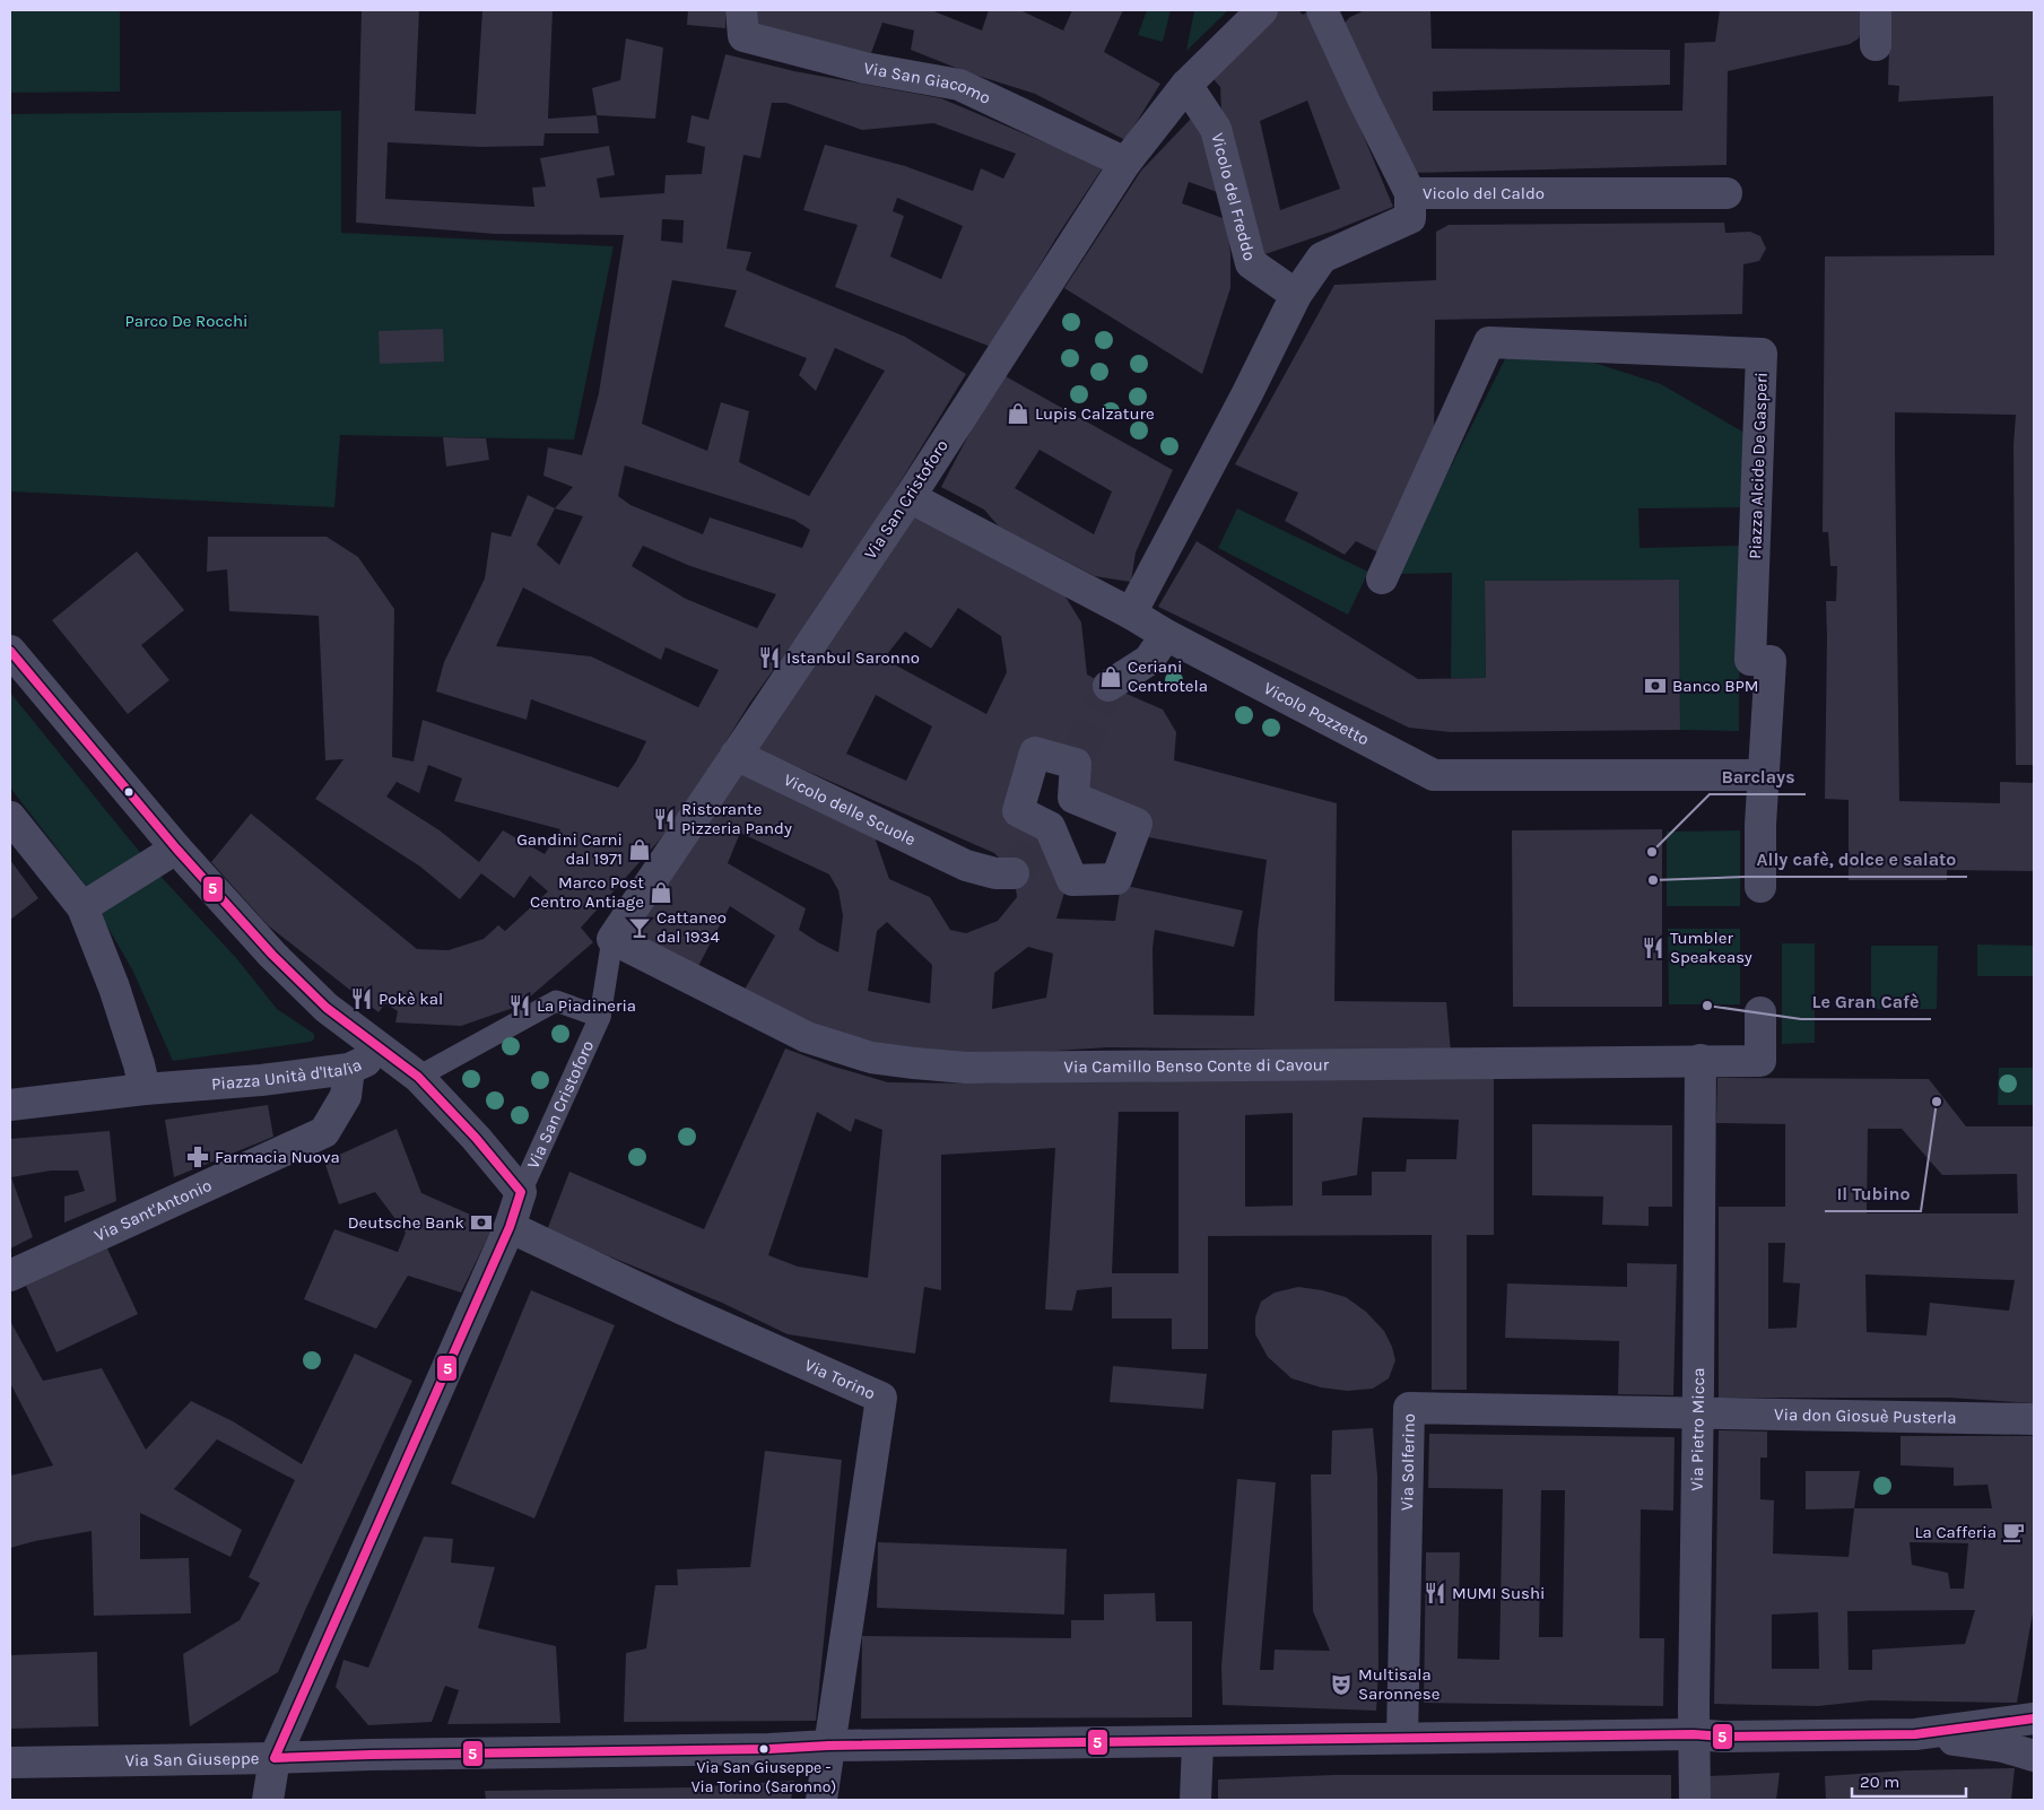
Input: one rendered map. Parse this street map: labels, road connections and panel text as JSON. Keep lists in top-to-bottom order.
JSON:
{
  "streets": {
    "street": [
      "Via San Giacomo",
      "Vicolo del Caldo",
      "Vicolo del Freddo",
      "Piazza Alcide De Gasperi",
      "Via San Cristoforo",
      "Vicolo Pozzetto",
      "Vicolo delle Scuole",
      "Via Camillo Benso Conte di Cavour",
      "Piazza Unità d'Italia",
      "Via Sant'Antonio",
      "Via Torino",
      "Via don Giosuè Pusterla",
      "Via Pietro Micca",
      "Via Solferino",
      "Via San Giuseppe"
    ]
  },
  "crossings": [
    ["Via San Giacomo", "Via San Cristoforo"],
    ["Vicolo del Freddo", "Via San Cristoforo"],
    ["Piazza Alcide De Gasperi", "Vicolo Pozzetto"],
    ["Via San Cristoforo", "Vicolo Pozzetto"],
    ["Via San Cristoforo", "Vicolo delle Scuole"],
    ["Via San Cristoforo", "Via Camillo Benso Conte di Cavour"],
    ["Via Camillo Benso Conte di Cavour", "Via Pietro Micca"],
    ["Piazza Unità d'Italia", "Via Sant'Antonio"],
    ["Via Torino", "Via San Giuseppe"],
    ["Via don Giosuè Pusterla", "Via Pietro Micca"],
    ["Via don Giosuè Pusterla", "Via Solferino"],
    ["Via Pietro Micca", "Via Solferino"],
    ["Via Pietro Micca", "Via San Giuseppe"],
    ["Via Solferino", "Via San Giuseppe"]
  ],
  "parks": ["Parco De Rocchi"],
  "places": {
    "shop": [
      "Lupis Calzature",
      "Ceriani Centrotela",
      "Gandini Carni dal 1971",
      "Marco Post Centro Antiage"
    ],
    "restaurant": [
      "Istanbul Saronno",
      "Ristorante Pizzeria Pandy",
      "Tumbler Speakeasy",
      "Pokè kal",
      "La Piadineria",
      "MUMI Sushi"
    ],
    "bank": ["Banco BPM", "Deutsche Bank"],
    "other": [
      "Barclays",
      "Ally cafè, dolce e salato",
      "Le Gran Cafè",
      "Il Tubino",
      "Via San Giuseppe - Via Torino (Saronno)"
    ],
    "bar": ["Cattaneo dal 1934"],
    "pharmacy": ["Farmacia Nuova"],
    "cafe": ["La Cafferia"],
    "theatre": ["Multisala Saronnese"]
  },
  "lines": ["transit line 5"],
  "scale_bar": "20 m"
}
